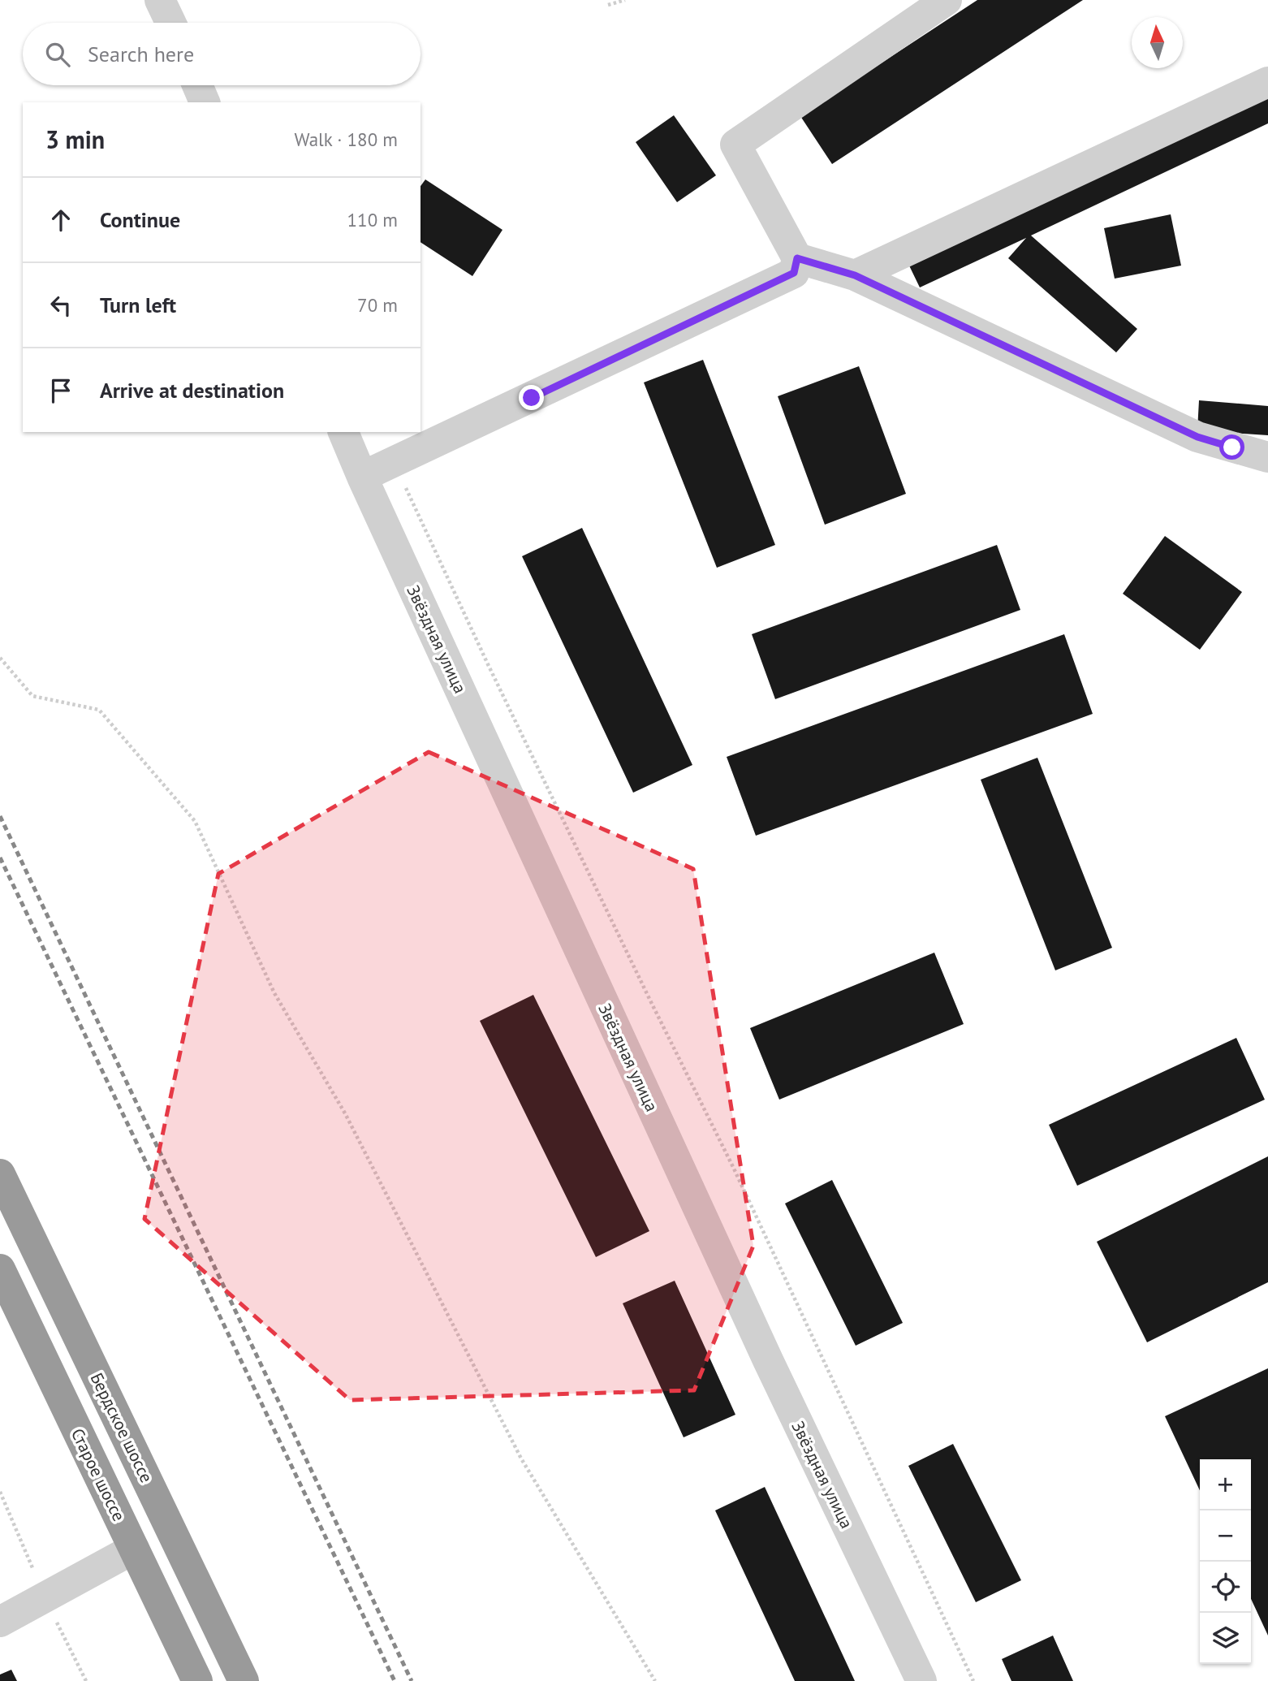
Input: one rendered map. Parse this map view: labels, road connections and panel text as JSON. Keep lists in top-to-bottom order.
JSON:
{
  "streets": {
    "highway": ["Бердское шоссе", "Старое шоссе"],
    "street": ["Звёздная улица"]
  },
  "north": "top",
  "page": {
    "search": "Search here",
    "heading": ["3 min", "Walk · 180 m"],
    "list": [
      ["Continue", "110 m"],
      ["Turn left", "70 m"],
      "Arrive at destination"
    ],
    "map_buttons": ["+", "−"]
  }
}
